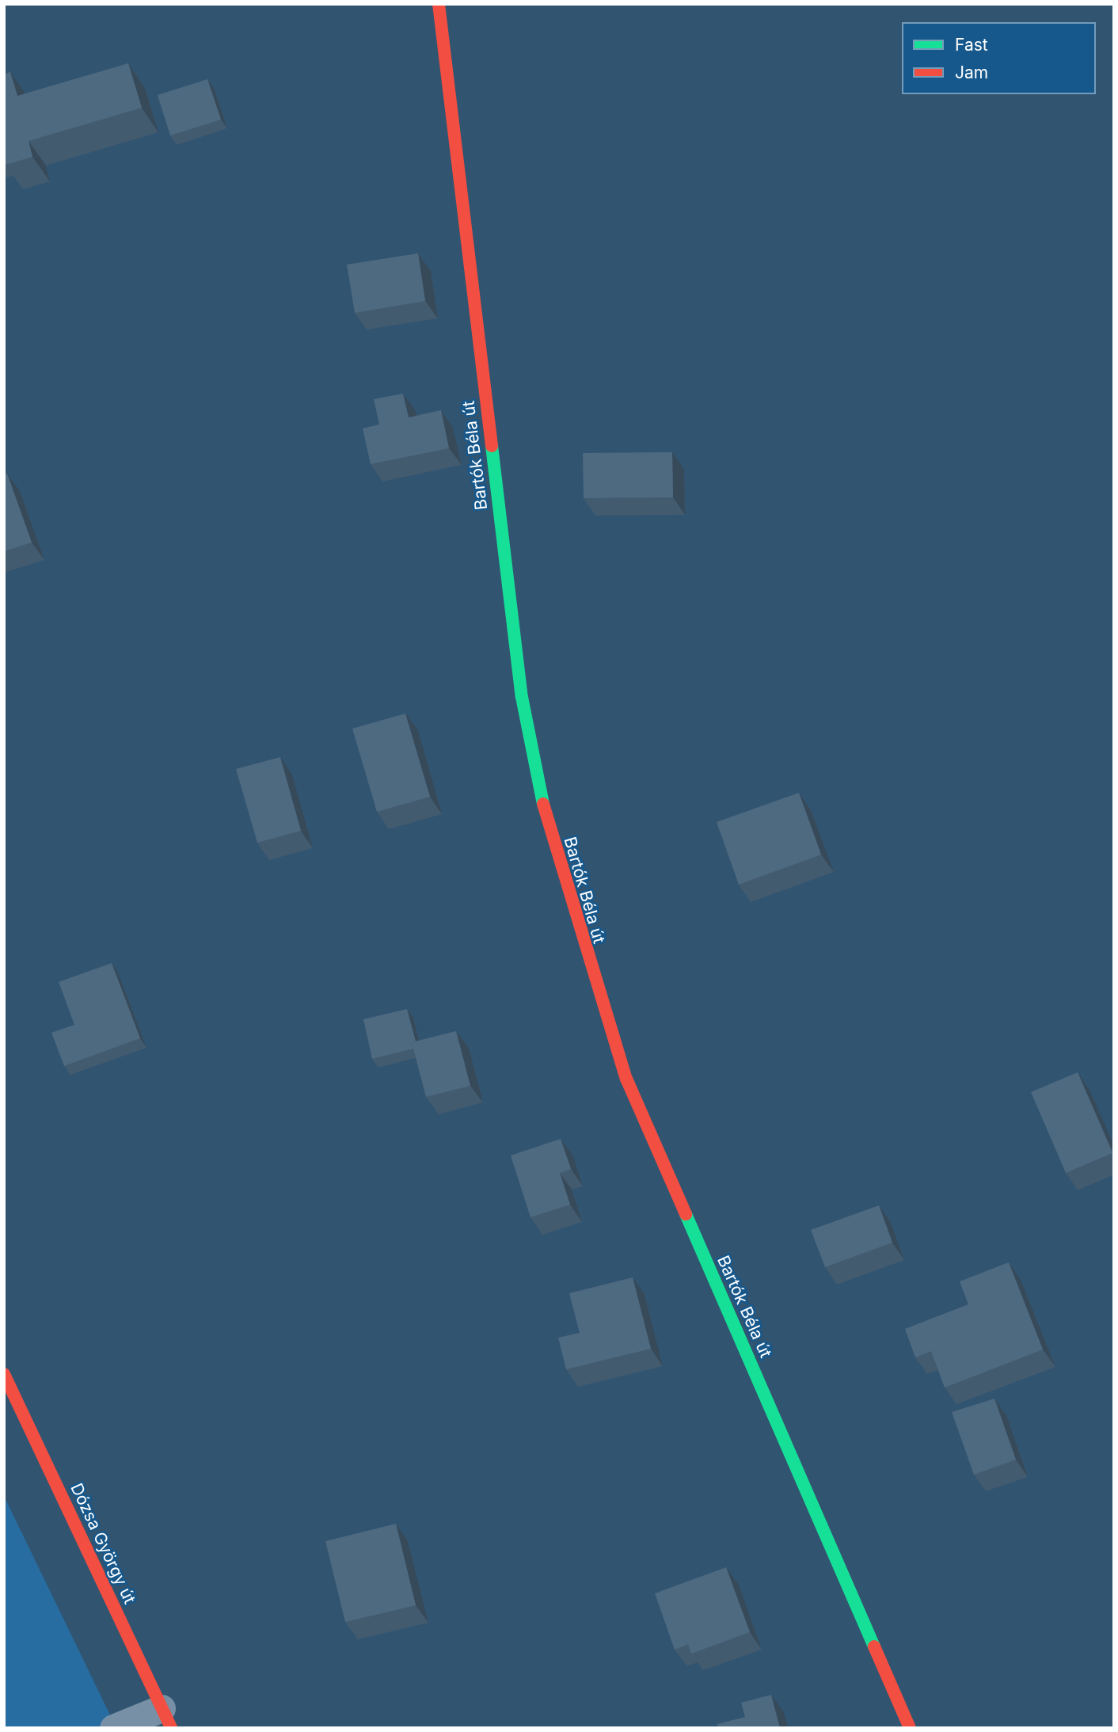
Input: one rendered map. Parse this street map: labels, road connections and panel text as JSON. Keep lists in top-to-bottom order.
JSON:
{
  "streets": {
    "street": ["Bartók Béla út", "Dózsa György út"]
  },
  "legend": ["Fast", "Jam"]
}
